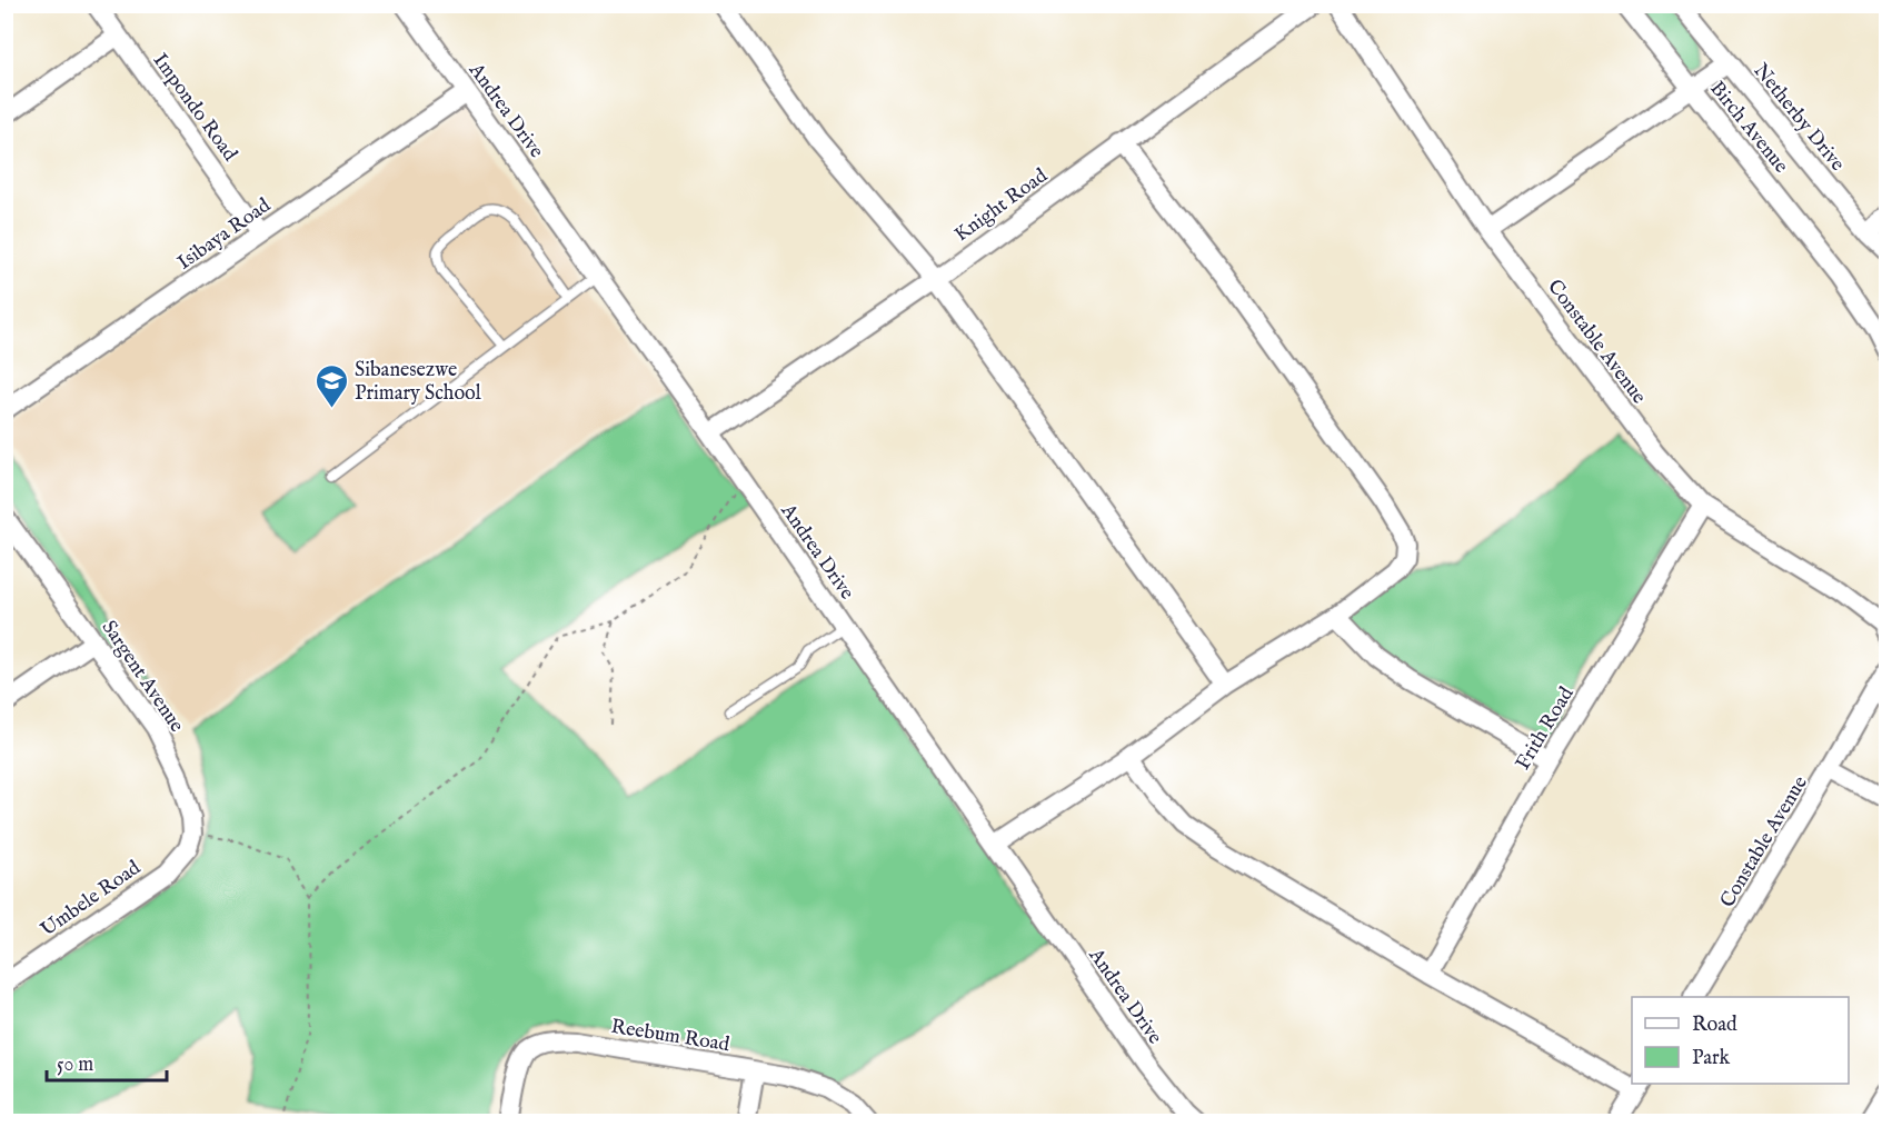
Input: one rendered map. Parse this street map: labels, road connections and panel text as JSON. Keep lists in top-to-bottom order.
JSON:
{
  "streets": {
    "street": [
      "Impondo Road",
      "Andrea Drive",
      "Netherby Drive",
      "Birch Avenue",
      "Knight Road",
      "Isibaya Road",
      "Constable Avenue",
      "Sargent Avenue",
      "Frith Road",
      "Umbele Road",
      "Reebum Road"
    ]
  },
  "crossings": [
    ["Impondo Road", "Isibaya Road"],
    ["Andrea Drive", "Knight Road"],
    ["Andrea Drive", "Isibaya Road"],
    ["Constable Avenue", "Frith Road"],
    ["Sargent Avenue", "Umbele Road"]
  ],
  "places": {
    "school or university": ["Sibanesezwe Primary School"]
  },
  "legend": ["Road", "Park"],
  "scale_bar": "50 m"
}
